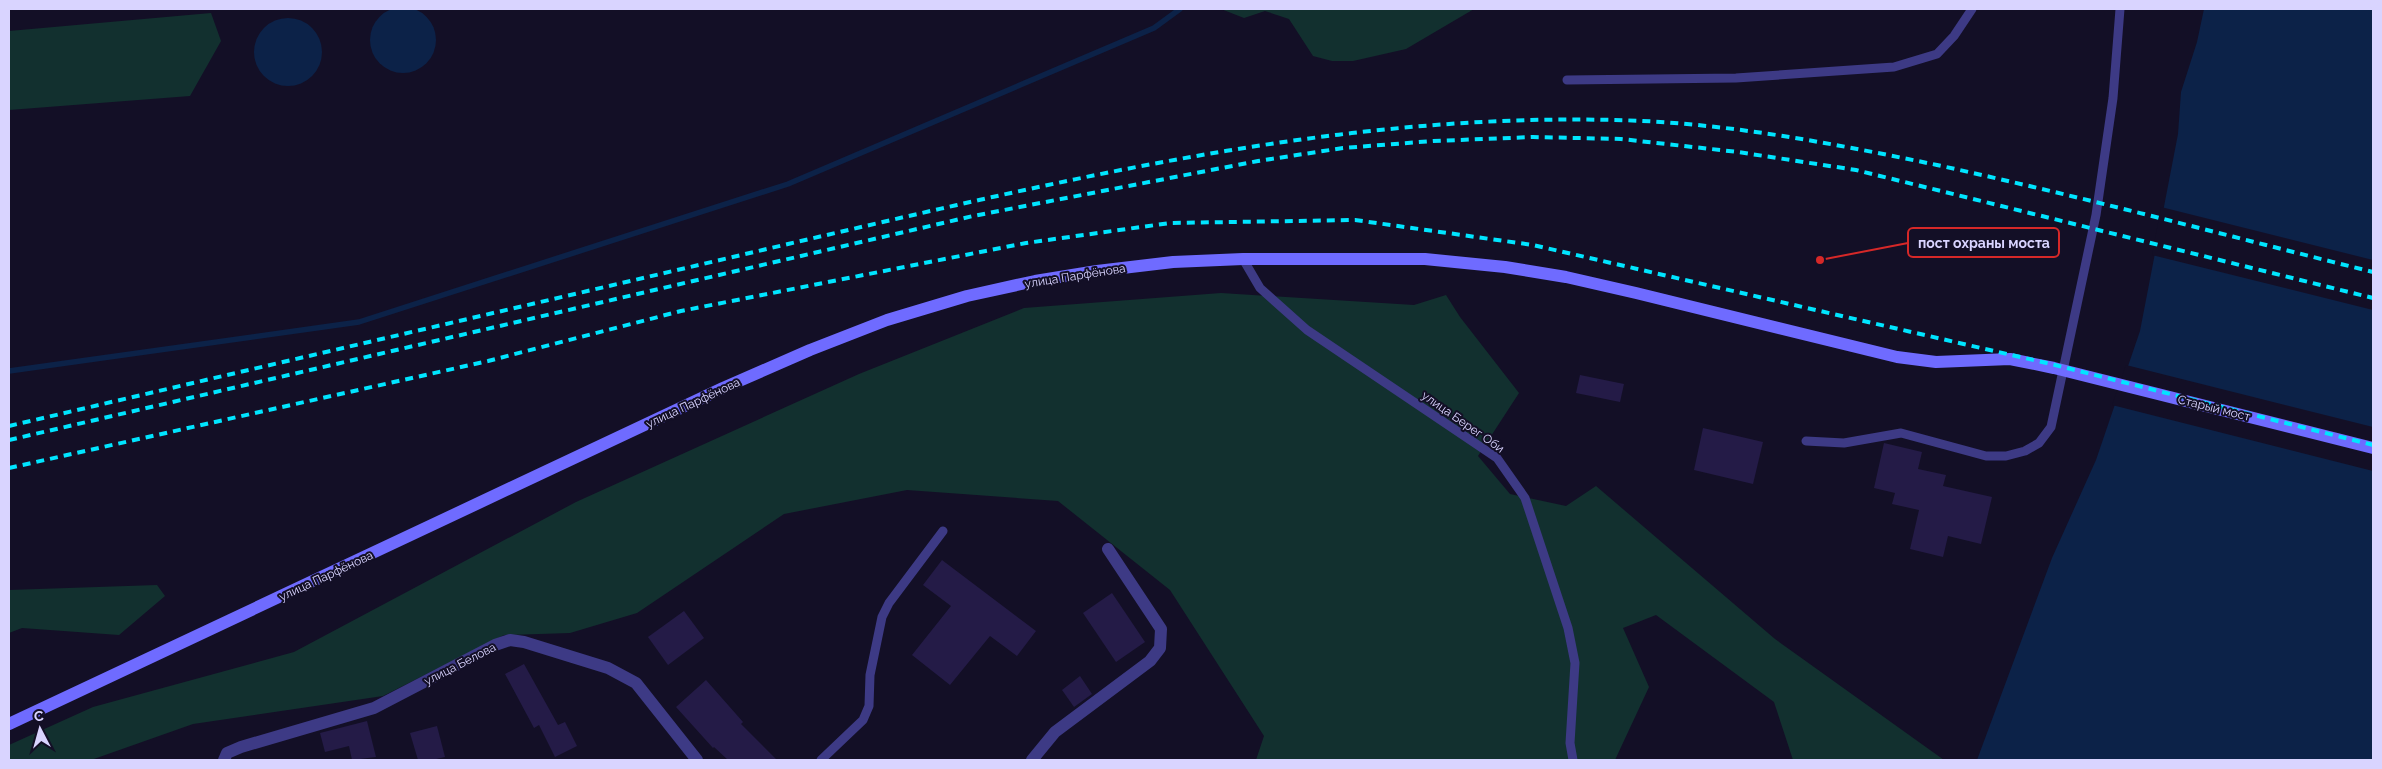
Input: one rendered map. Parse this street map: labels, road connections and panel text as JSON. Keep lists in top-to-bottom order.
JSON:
{
  "streets": {
    "main road": ["улица Парфёнова", "Старый мост"],
    "street": ["улица Белова"],
    "lane": ["улица Берег Оби"]
  },
  "crossings": [
    ["улица Парфёнова", "Старый мост"],
    ["улица Парфёнова", "улица Берег Оби"]
  ],
  "places": ["пост охраны моста"],
  "north": "top"
}
